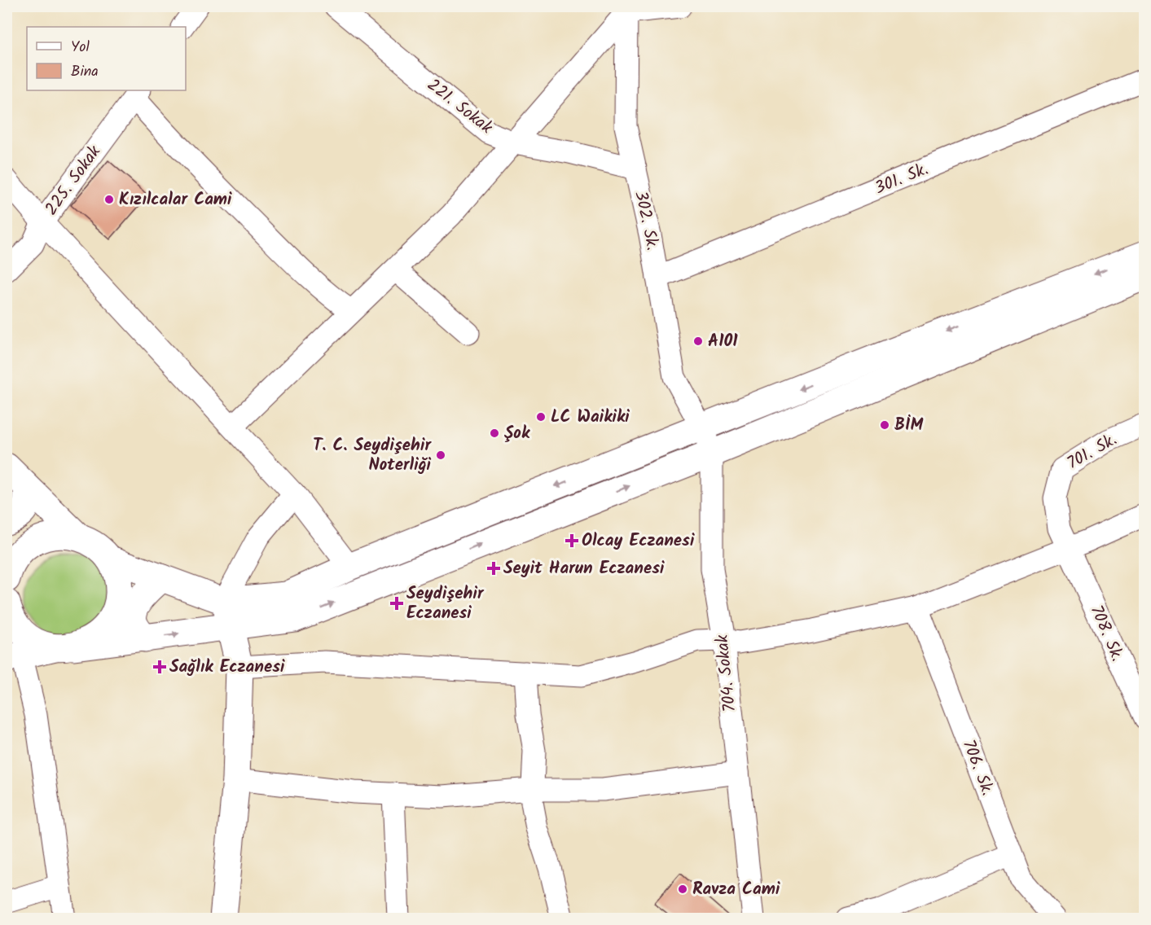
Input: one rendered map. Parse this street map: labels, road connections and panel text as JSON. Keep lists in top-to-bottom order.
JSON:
{
  "streets": {
    "street": [
      "221. Sokak",
      "301. Sk.",
      "225. Sokak",
      "302. Sk.",
      "701. Sk.",
      "708. Sk.",
      "704. Sokak",
      "706. Sk."
    ]
  },
  "crossings": [
    ["221. Sokak", "302. Sk."],
    ["301. Sk.", "302. Sk."],
    ["302. Sk.", "704. Sokak"],
    ["701. Sk.", "708. Sk."]
  ],
  "places": {
    "other": [
      "Kızılcalar Cami",
      "A101",
      "LC Waikiki",
      "BİM",
      "Şok",
      "T. C. Seydişehir Noterliği",
      "Ravza Cami"
    ],
    "health": [
      "Olcay Eczanesi",
      "Seyit Harun Eczanesi",
      "Seydişehir Eczanesi",
      "Sağlık Eczanesi"
    ]
  },
  "legend": ["Yol", "Bina"]
}
